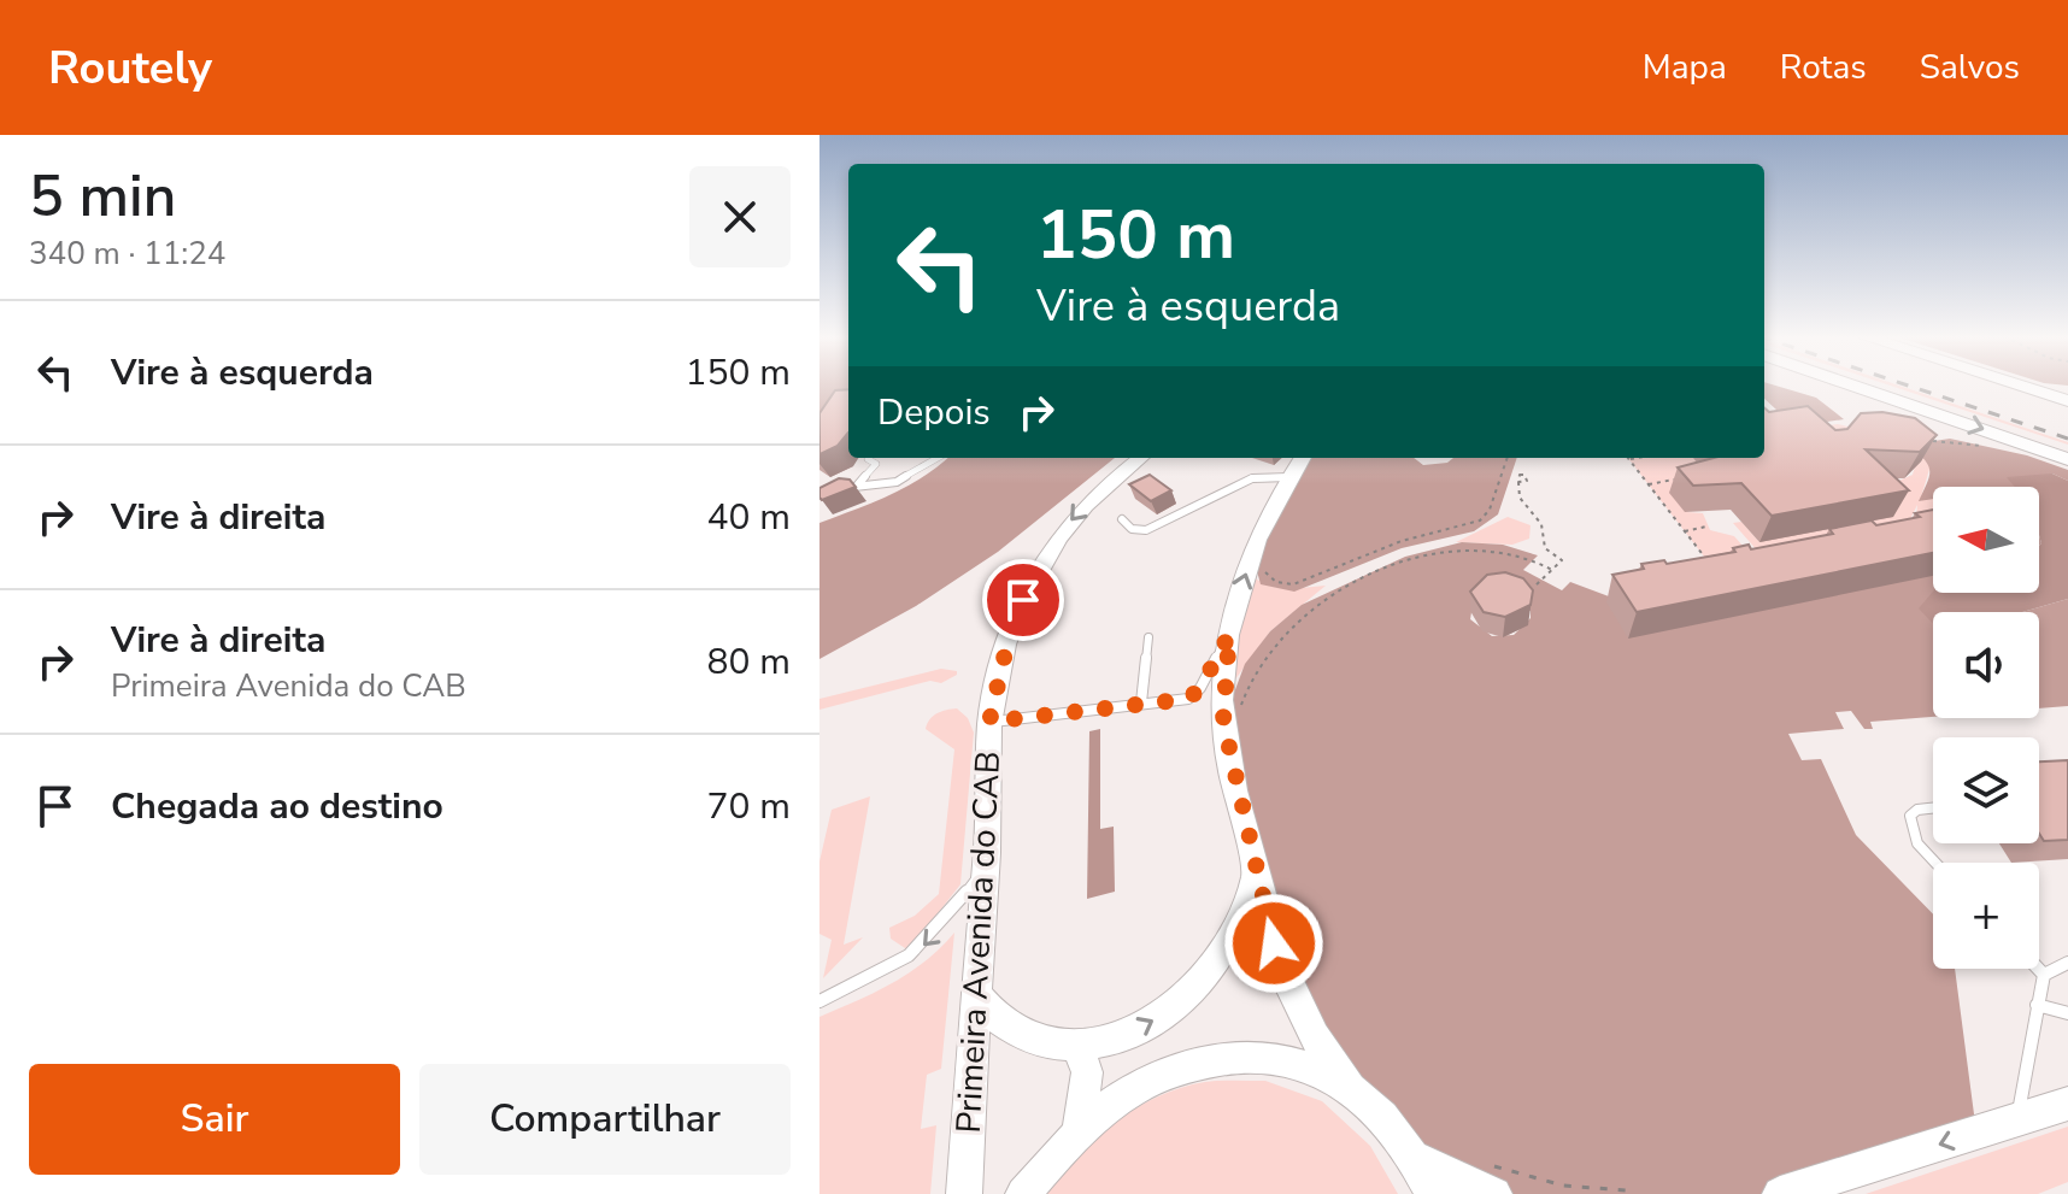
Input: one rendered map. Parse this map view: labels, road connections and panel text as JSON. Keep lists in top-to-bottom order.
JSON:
{
  "streets": {
    "main road": ["Primeira Avenida do CAB"]
  },
  "one_way": ["Primeira Avenida do CAB"],
  "north": "left",
  "page": {
    "header": "Routely",
    "nav": ["Mapa", "Rotas", "Salvos"],
    "heading": ["5 min", "340 m · 11:24"],
    "turn": ["150 m", "Vire à esquerda"],
    "list": [
      {
        "name": "Vire à esquerda",
        "value": "150 m"
      },
      {
        "name": "Vire à direita",
        "value": "40 m"
      },
      {
        "name": "Vire à direita",
        "note": "Primeira Avenida do CAB",
        "value": "80 m"
      },
      {
        "name": "Chegada ao destino",
        "value": "70 m"
      }
    ],
    "then": "Depois",
    "map_buttons": "+",
    "buttons": ["Sair", "Compartilhar"]
  }
}
